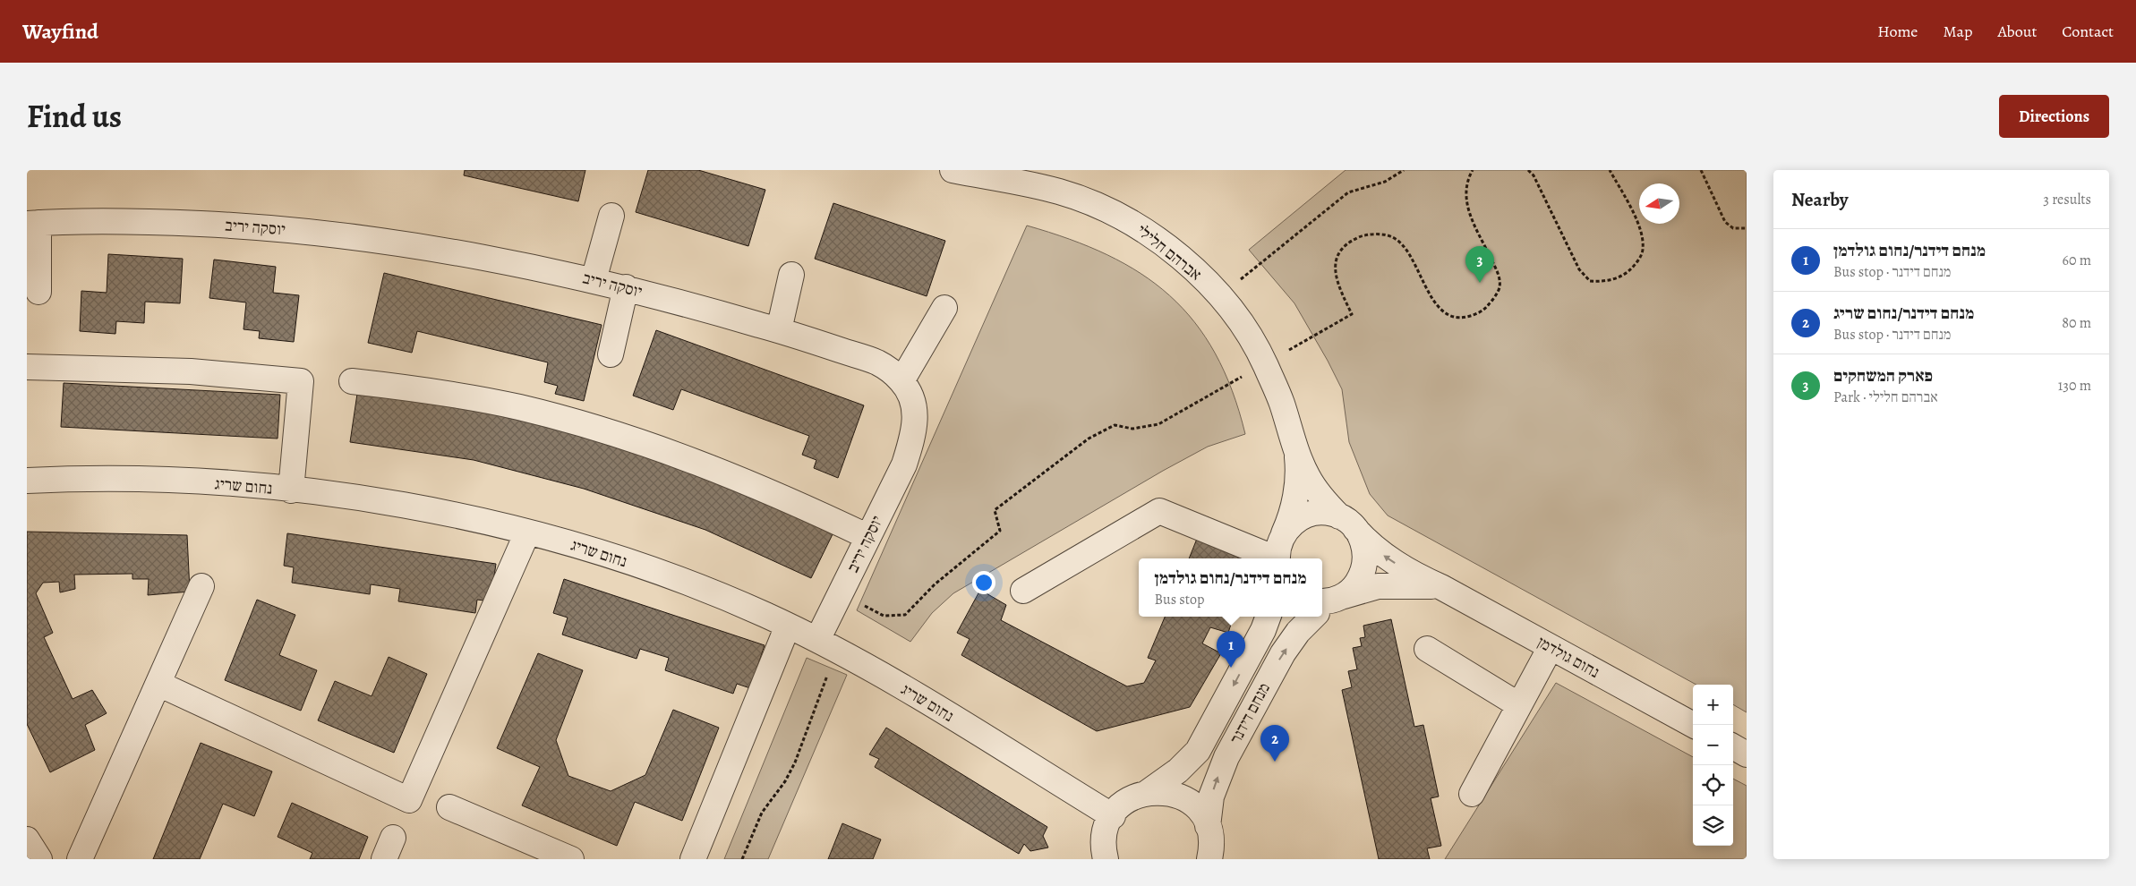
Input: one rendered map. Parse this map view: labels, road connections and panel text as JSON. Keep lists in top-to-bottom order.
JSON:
{
  "streets": {
    "street": [
      "יוסקה יריב",
      "אברהם חלילי",
      "נחום שריג",
      "נחום גולדמן",
      "מנחם דידנר"
    ]
  },
  "crossings": [
    ["יוסקה יריב", "נחום שריג"],
    ["אברהם חלילי", "נחום גולדמן"],
    ["אברהם חלילי", "מנחם דידנר"],
    ["נחום שריג", "מנחם דידנר"],
    ["נחום גולדמן", "מנחם דידנר"]
  ],
  "north": "left",
  "page": {
    "header": "Wayfind",
    "nav": [
      "Home",
      "Map",
      "About",
      "Contact"
    ],
    "title": "Find us",
    "buttons": "Directions",
    "heading": ["Nearby", "3 results"],
    "list": [
      {
        "mark": "1",
        "name": "מנחם דידנר/נחום גולדמן",
        "note": "Bus stop · מנחם דידנר",
        "value": "60 m"
      },
      {
        "mark": "2",
        "name": "מנחם דידנר/נחום שריג",
        "note": "Bus stop · מנחם דידנר",
        "value": "80 m"
      },
      {
        "mark": "3",
        "name": "פארק המשחקים",
        "note": "Park · אברהם חלילי",
        "value": "130 m"
      }
    ],
    "pins": ["3", "1", "2"],
    "popup": ["מנחם דידנר/נחום גולדמן", "Bus stop"],
    "map_buttons": ["+", "−"]
  }
}
